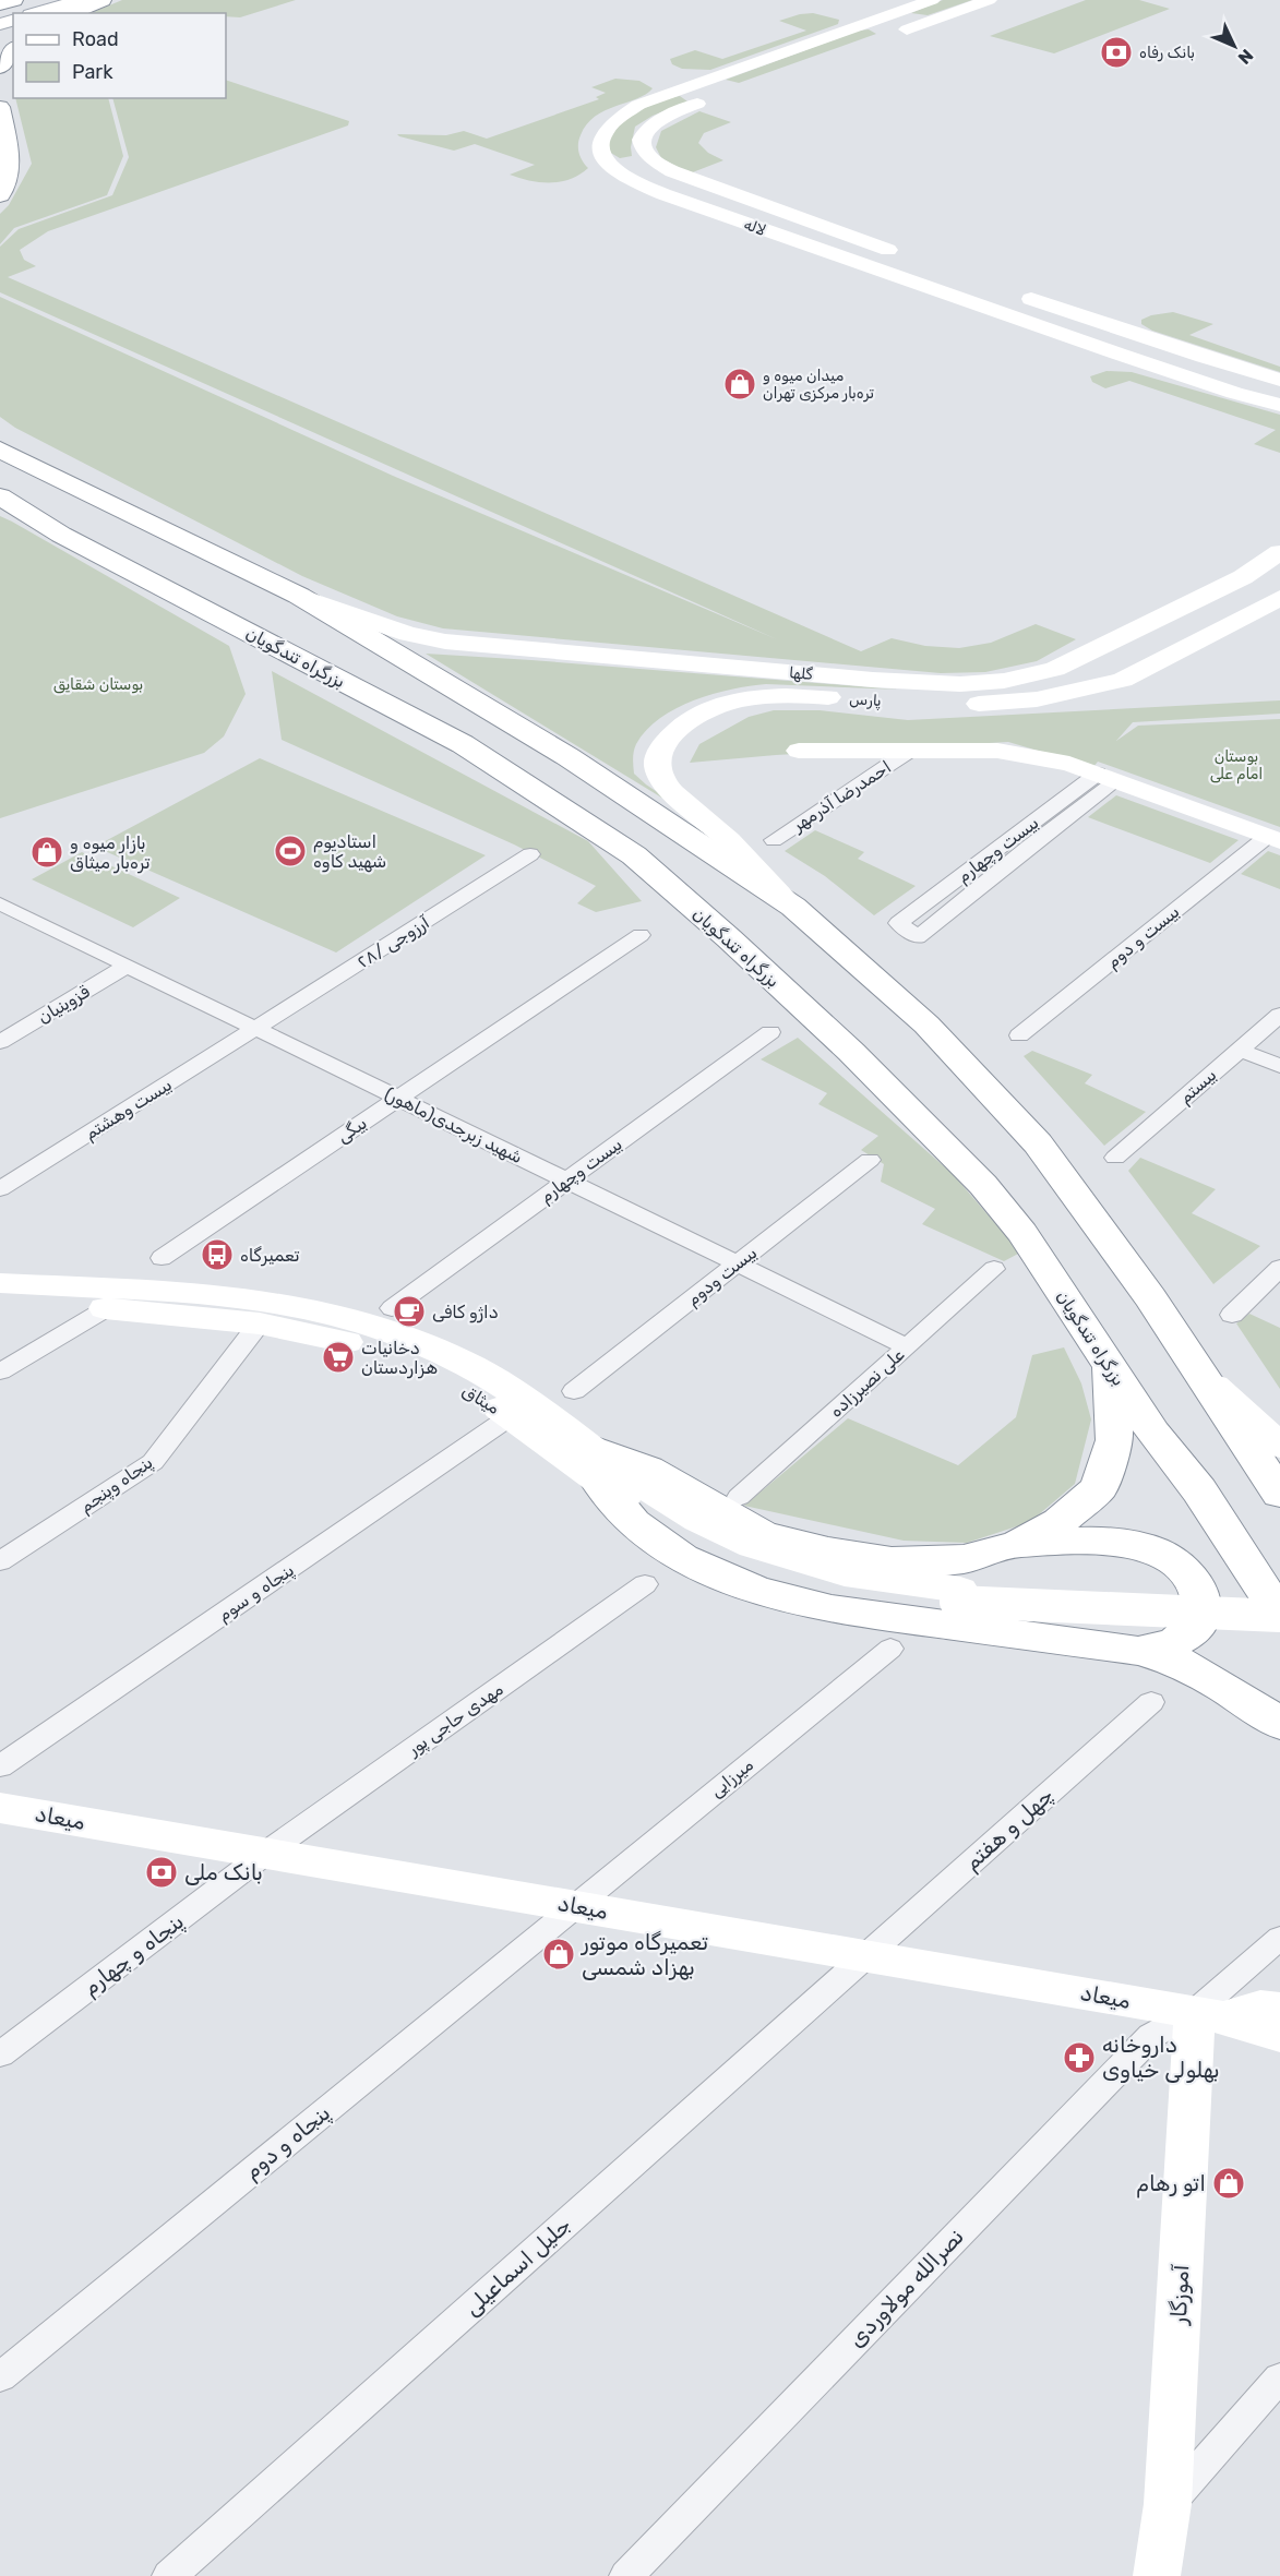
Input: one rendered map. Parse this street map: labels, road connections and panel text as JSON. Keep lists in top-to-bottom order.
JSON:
{
  "streets": {
    "main road": ["بزرگراه تندگویان"],
    "street": [
      "لاله",
      "گلها",
      "پارس",
      "احمدرضا آذرمهر",
      "بیست وچهارم",
      "بیست و دوم",
      "آرزوجی /۲۸",
      "قزوینیان",
      "بیستم",
      "بیست وهشتم",
      "شهید زبرجدی(ماهور)",
      "بیگی",
      "بیست ودوم",
      "علی نصیرزاده",
      "میثاق",
      "پنجاه وپنجم",
      "پنجاه و سوم",
      "مهدی حاجی پور",
      "میرزایی",
      "میعاد",
      "چهل و هفتم",
      "پنجاه و چهارم",
      "پنجاه و دوم",
      "جلیل اسماعیلی",
      "نصرالله مولاوردی",
      "آموزگار"
    ]
  },
  "crossings": [
    ["بیست وچهارم", "شهید زبرجدی(ماهور)"],
    ["آرزوجی /۲۸", "بیست وهشتم"],
    ["آرزوجی /۲۸", "شهید زبرجدی(ماهور)"],
    ["قزوینیان", "شهید زبرجدی(ماهور)"],
    ["بیست وهشتم", "شهید زبرجدی(ماهور)"],
    ["شهید زبرجدی(ماهور)", "بیگی"],
    ["شهید زبرجدی(ماهور)", "بیست ودوم"],
    ["شهید زبرجدی(ماهور)", "علی نصیرزاده"],
    ["میثاق", "پنجاه وپنجم"],
    ["میثاق", "پنجاه و سوم"],
    ["مهدی حاجی پور", "میعاد"],
    ["مهدی حاجی پور", "پنجاه و چهارم"],
    ["میرزایی", "میعاد"],
    ["میرزایی", "پنجاه و دوم"],
    ["میعاد", "چهل و هفتم"],
    ["میعاد", "پنجاه و چهارم"],
    ["میعاد", "پنجاه و دوم"],
    ["میعاد", "جلیل اسماعیلی"],
    ["میعاد", "نصرالله مولاوردی"],
    ["میعاد", "آموزگار"],
    ["چهل و هفتم", "جلیل اسماعیلی"],
    ["نصرالله مولاوردی", "آموزگار"]
  ],
  "parks": ["بوستان شقایق", "بوستان امام علی"],
  "places": {
    "bank": ["بانک رفاه", "بانک ملی"],
    "shop": [
      "میدان میوه و تره‌بار مرکزی تهران",
      "بازار میوه و تره‌بار میثاق",
      "تعمیرگاه موتور بهزاد شمسی",
      "اتو رهام"
    ],
    "sports": ["استادیوم شهید کاوه"],
    "bus stop": ["تعمیرگاه"],
    "cafe": ["داژو کافی"],
    "supermarket": ["دخانیات هزاردستان"],
    "pharmacy": ["داروخانه بهلولی خیاوی"]
  },
  "legend": ["Road", "Park"],
  "north": "bottom right"
}
